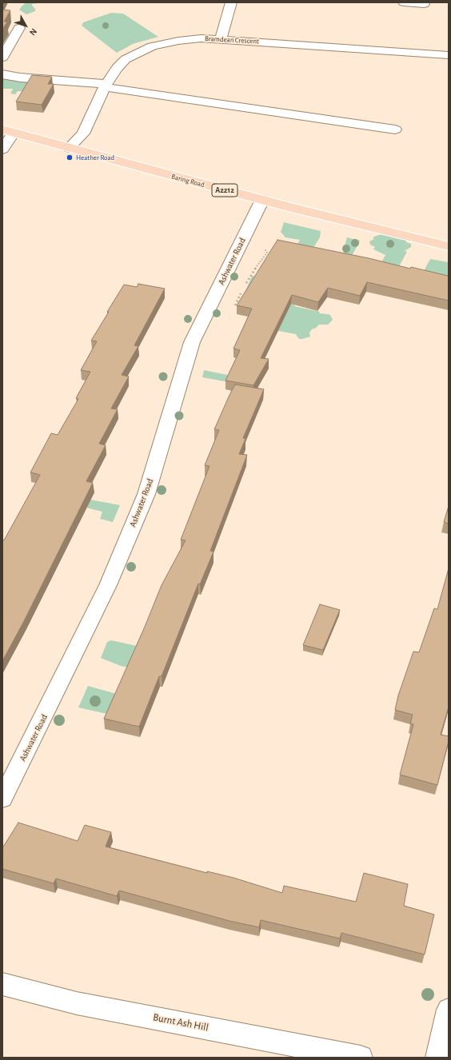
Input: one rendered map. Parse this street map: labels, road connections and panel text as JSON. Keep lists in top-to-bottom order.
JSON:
{
  "streets": {
    "main road": ["Baring Road", "A2212"],
    "street": ["Bramdean Crescent", "Ashwater Road", "Burnt Ash Hill"]
  },
  "crossings": [
    ["Bramdean Crescent", "Baring Road"],
    ["Baring Road", "Ashwater Road"]
  ],
  "places": ["Heather Road"],
  "north": "bottom right"
}
